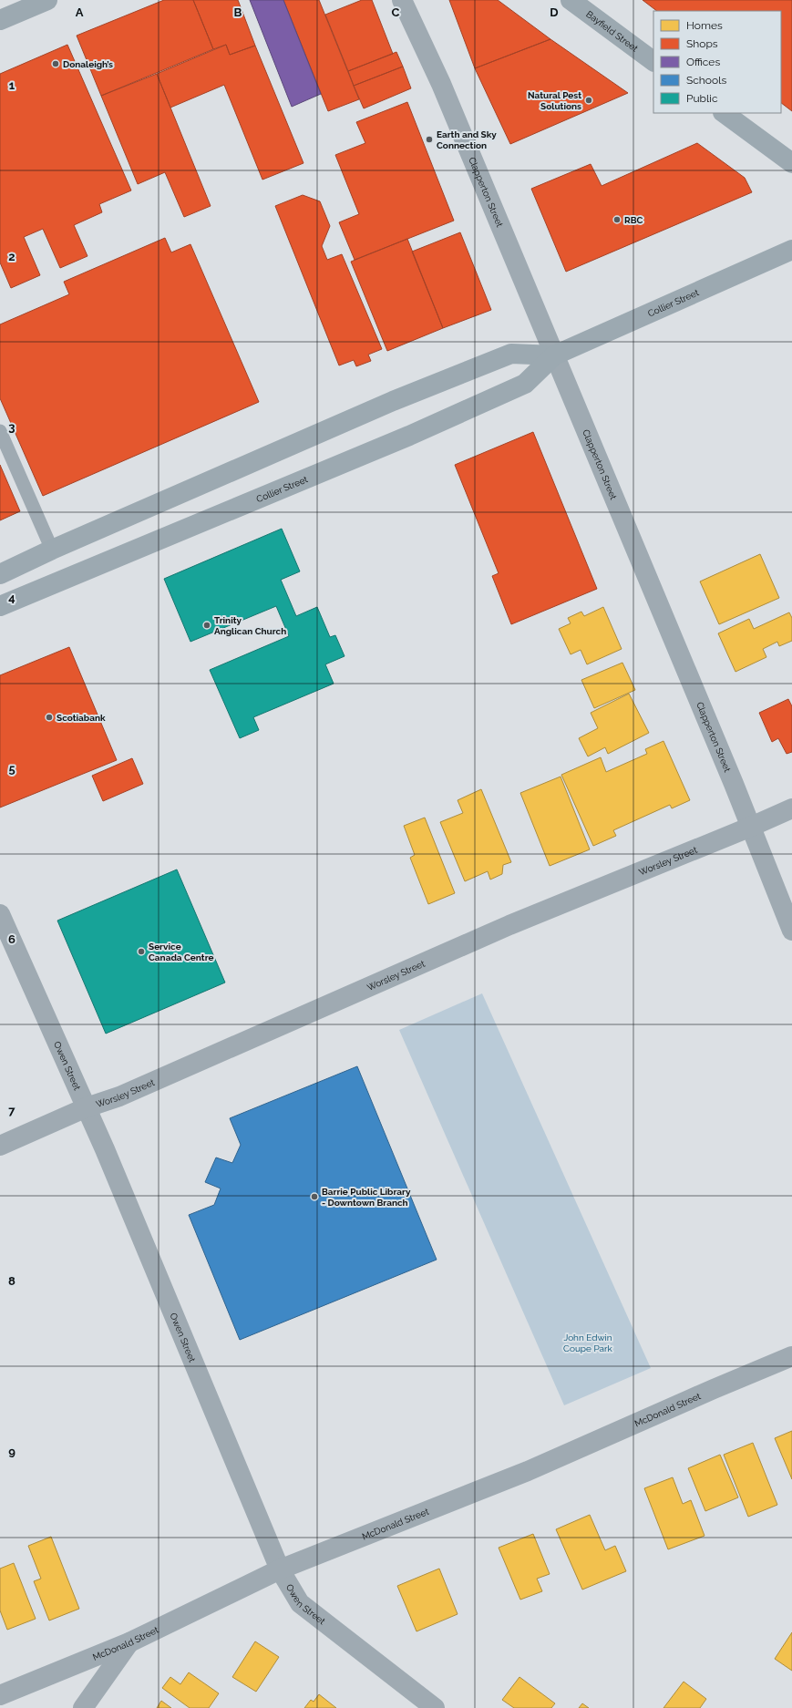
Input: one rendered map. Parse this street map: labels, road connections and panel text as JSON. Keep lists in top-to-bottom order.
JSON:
{
  "streets": {
    "street": [
      "Bayfield Street",
      "Clapperton Street",
      "Collier Street",
      "Worsley Street",
      "Owen Street",
      "McDonald Street"
    ]
  },
  "crossings": [
    ["Clapperton Street", "Collier Street"],
    ["Clapperton Street", "Worsley Street"],
    ["Worsley Street", "Owen Street"],
    ["Owen Street", "McDonald Street"]
  ],
  "parks": ["John Edwin Coupe Park"],
  "places": [
    "Donaleigh’s",
    "Natural Pest Solutions",
    "Earth and Sky Connection",
    "RBC",
    "Trinity Anglican Church",
    "Scotiabank",
    "Service Canada Centre",
    "Barrie Public Library - Downtown Branch"
  ],
  "legend": [
    "Homes",
    "Shops",
    "Offices",
    "Schools",
    "Public"
  ],
  "grid": {
    "columns": [
      "A",
      "B",
      "C",
      "D"
    ],
    "rows": [
      "1",
      "2",
      "3",
      "4",
      "5",
      "6",
      "7",
      "8",
      "9"
    ]
  }
}
